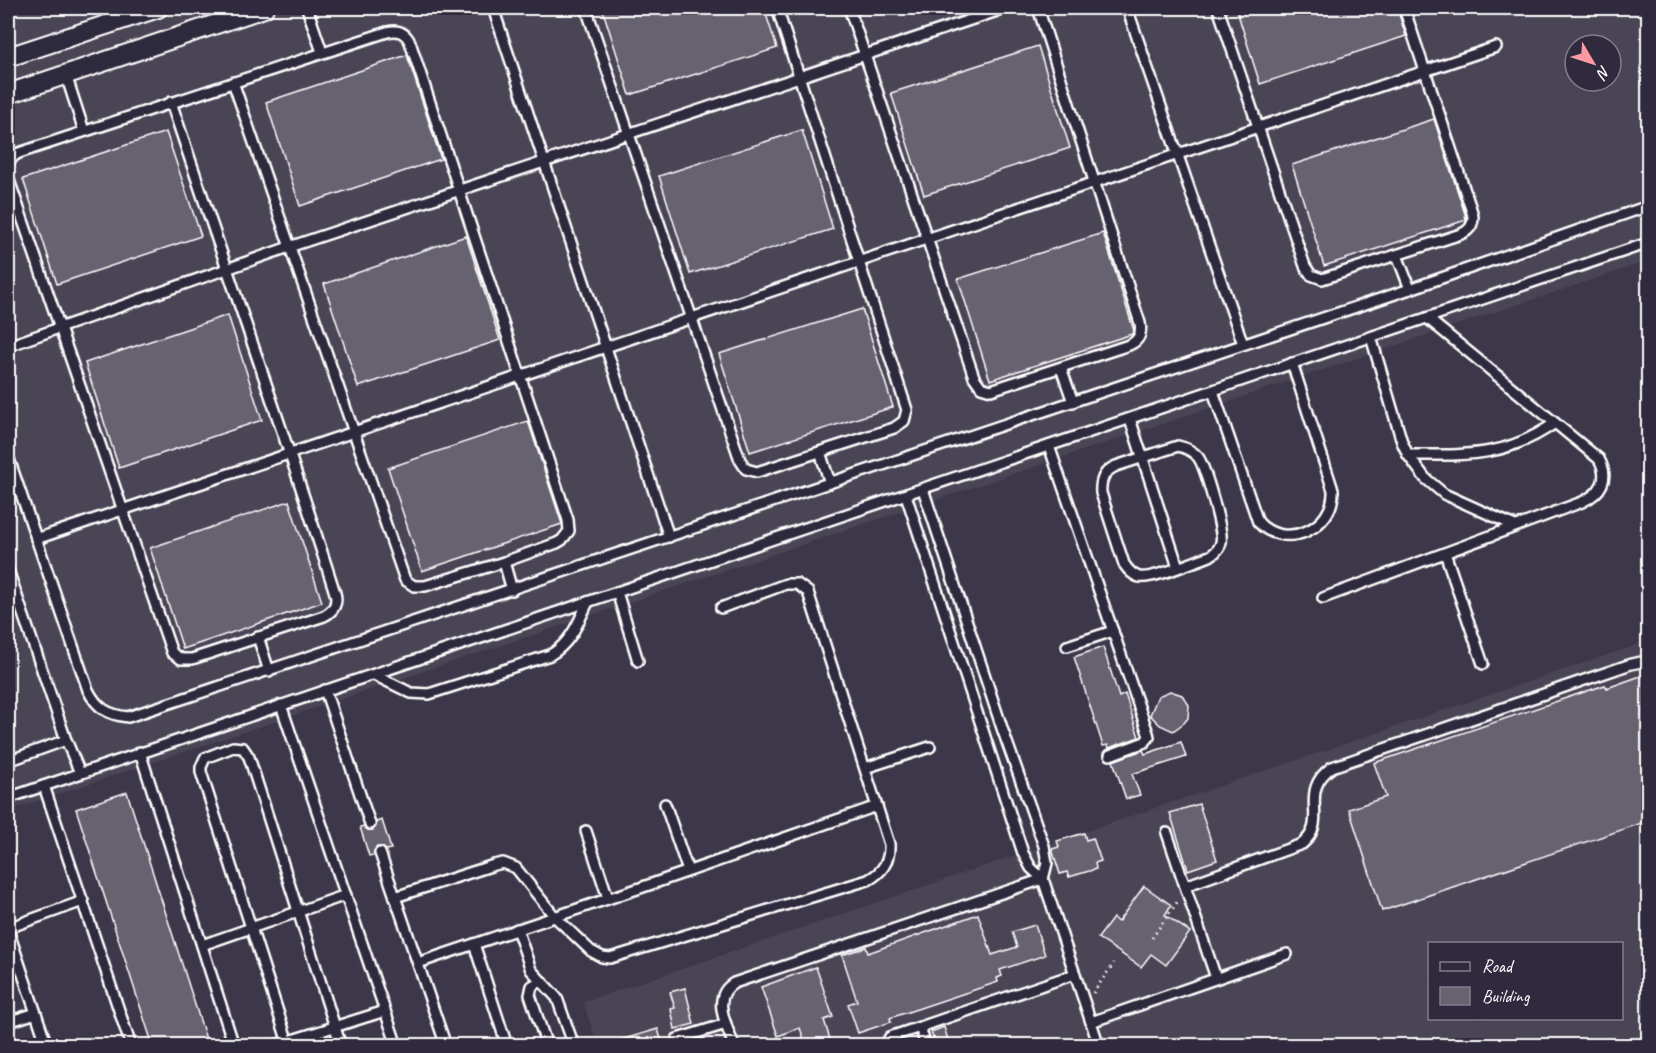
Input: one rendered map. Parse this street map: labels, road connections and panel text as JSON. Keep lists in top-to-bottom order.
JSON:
{
  "legend": ["Road", "Building"],
  "north": "bottom right"
}
